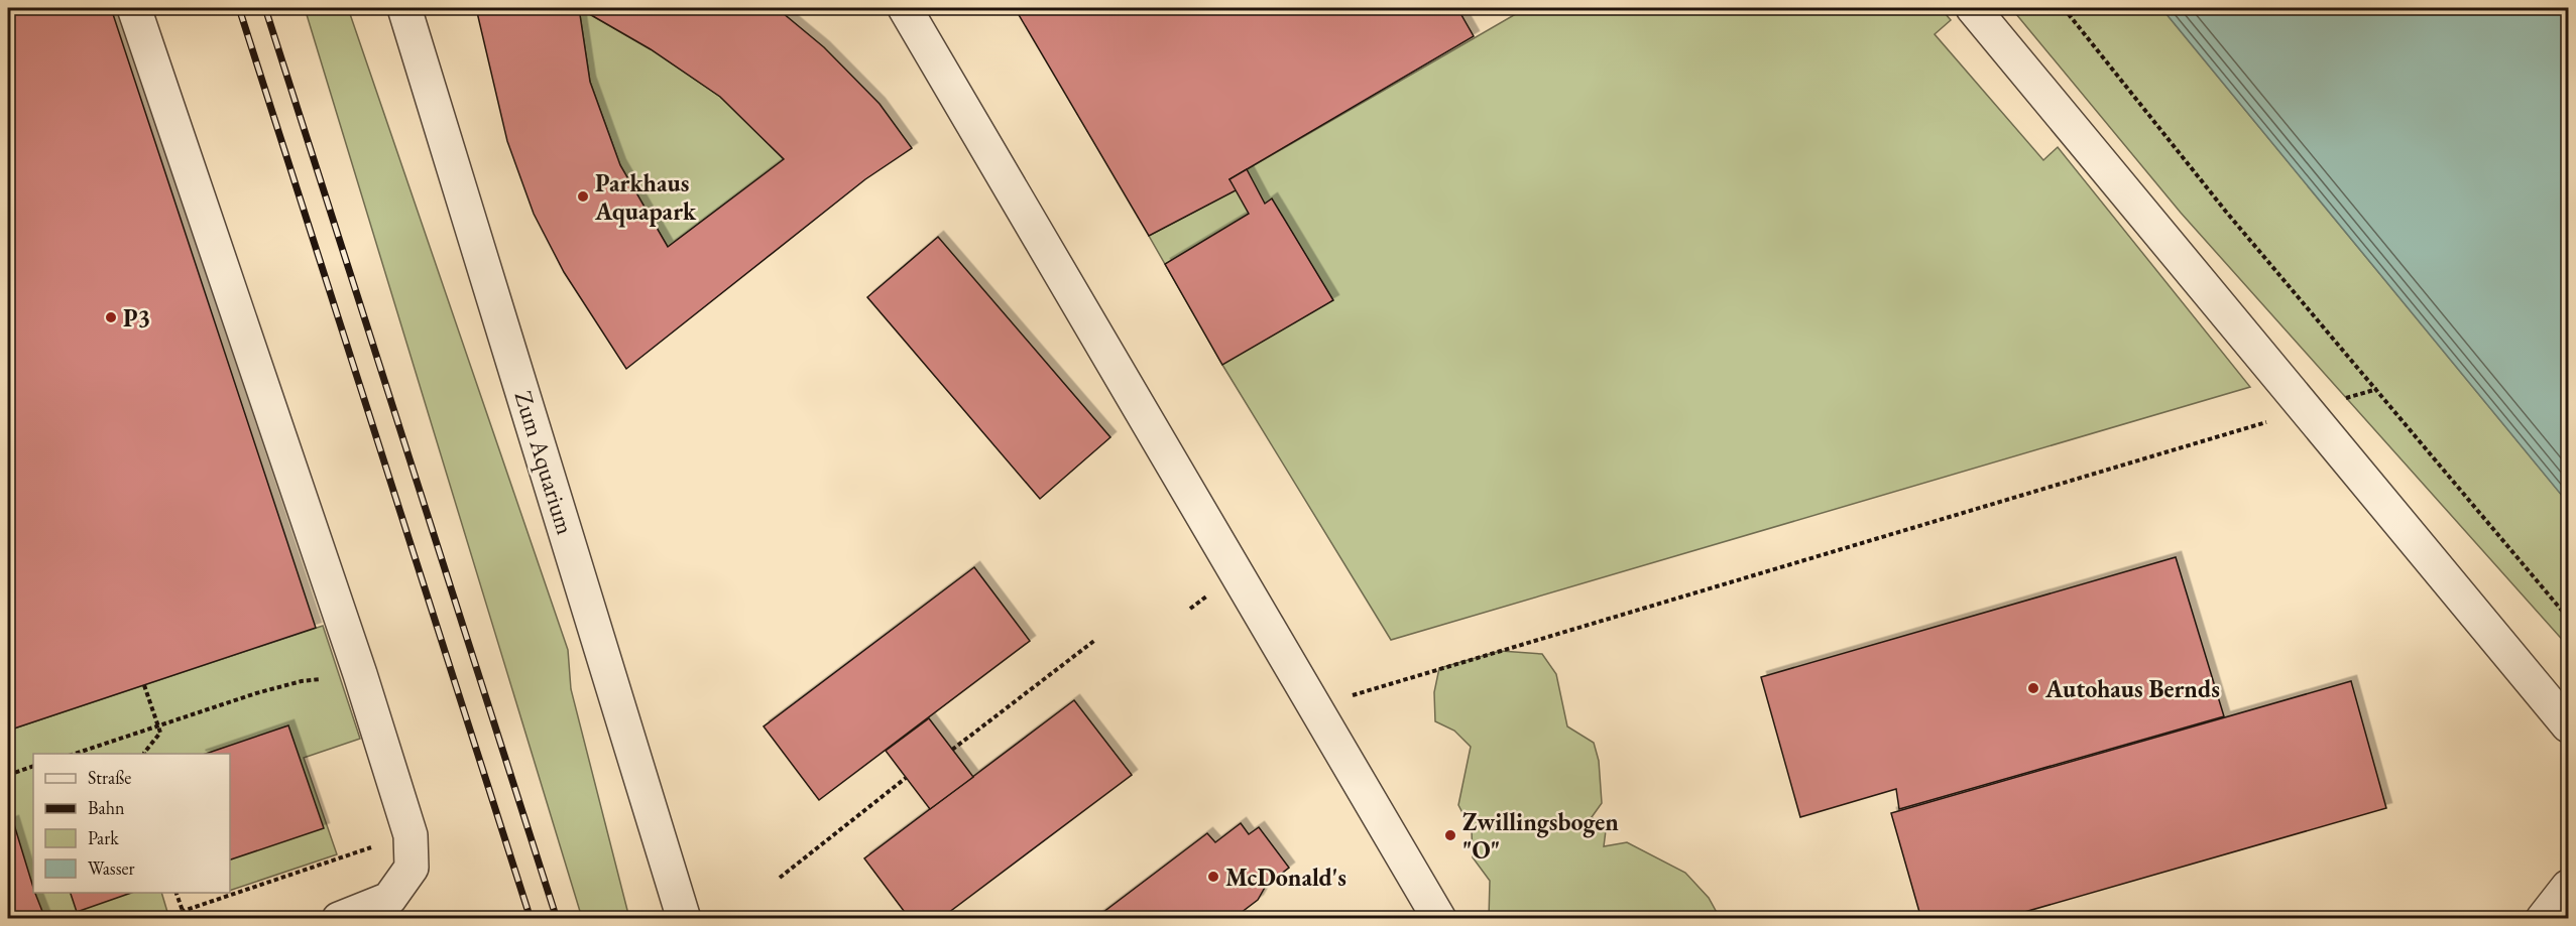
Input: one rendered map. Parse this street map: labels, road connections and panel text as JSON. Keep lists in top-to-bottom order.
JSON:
{
  "streets": {
    "street": ["Zum Aquarium"]
  },
  "places": [
    "Parkhaus Aquapark",
    "P3",
    "Autohaus Bernds",
    "Zwillingsbogen \"O\"",
    "McDonald's"
  ],
  "legend": [
    "Straße",
    "Bahn",
    "Park",
    "Wasser"
  ]
}
